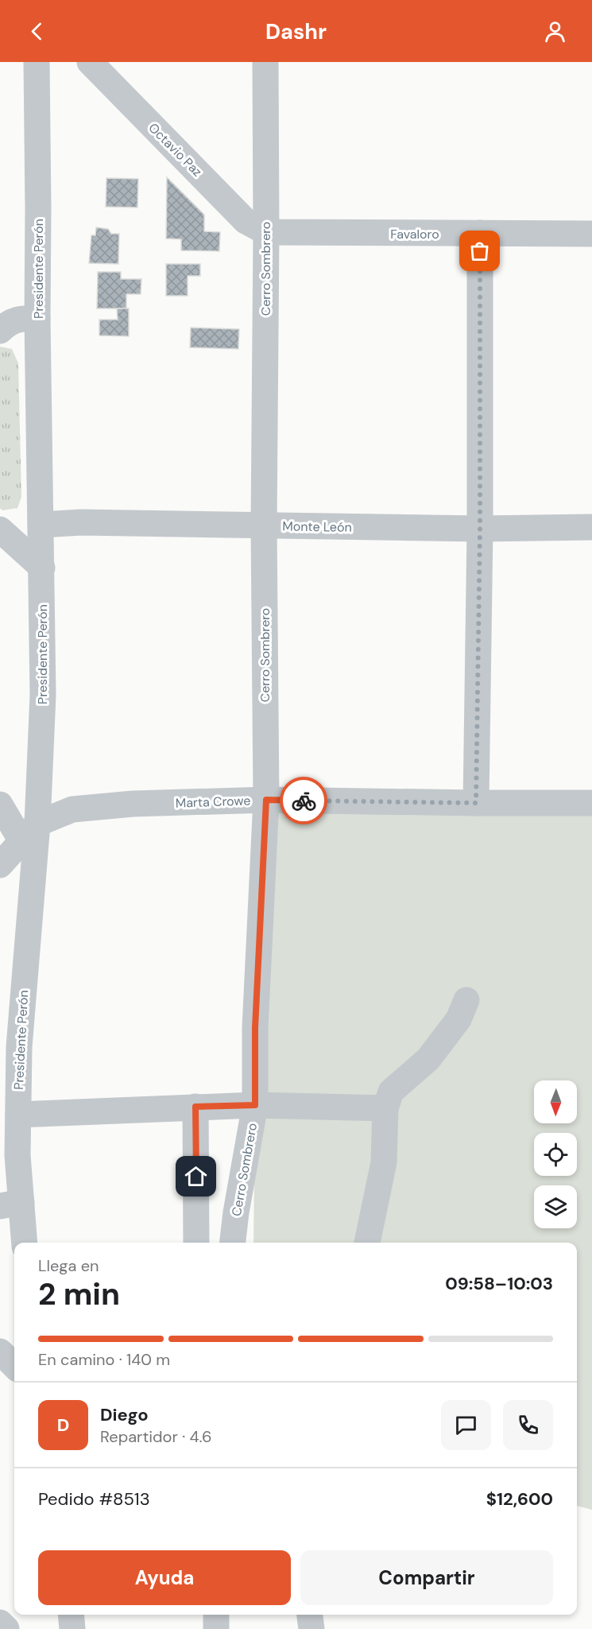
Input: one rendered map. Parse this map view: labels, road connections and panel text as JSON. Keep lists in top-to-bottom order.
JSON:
{
  "streets": {
    "street": [
      "Octavio Paz",
      "Favaloro",
      "Presidente Perón",
      "Cerro Sombrero",
      "Monte León",
      "Marta Crowe"
    ]
  },
  "crossings": [
    ["Octavio Paz", "Favaloro"],
    ["Octavio Paz", "Cerro Sombrero"],
    ["Favaloro", "Cerro Sombrero"],
    ["Presidente Perón", "Monte León"],
    ["Presidente Perón", "Marta Crowe"],
    ["Cerro Sombrero", "Monte León"],
    ["Cerro Sombrero", "Marta Crowe"]
  ],
  "north": "bottom",
  "page": {
    "header": "Dashr",
    "heading": ["2 min", "Llega en", "09:58–10:03"],
    "panel": [
      "Diego",
      "Repartidor · 4.6",
      "Pedido #8513",
      "$12,600"
    ],
    "bar": "En camino · 140 m",
    "round": "D",
    "buttons": ["Ayuda", "Compartir"]
  }
}
